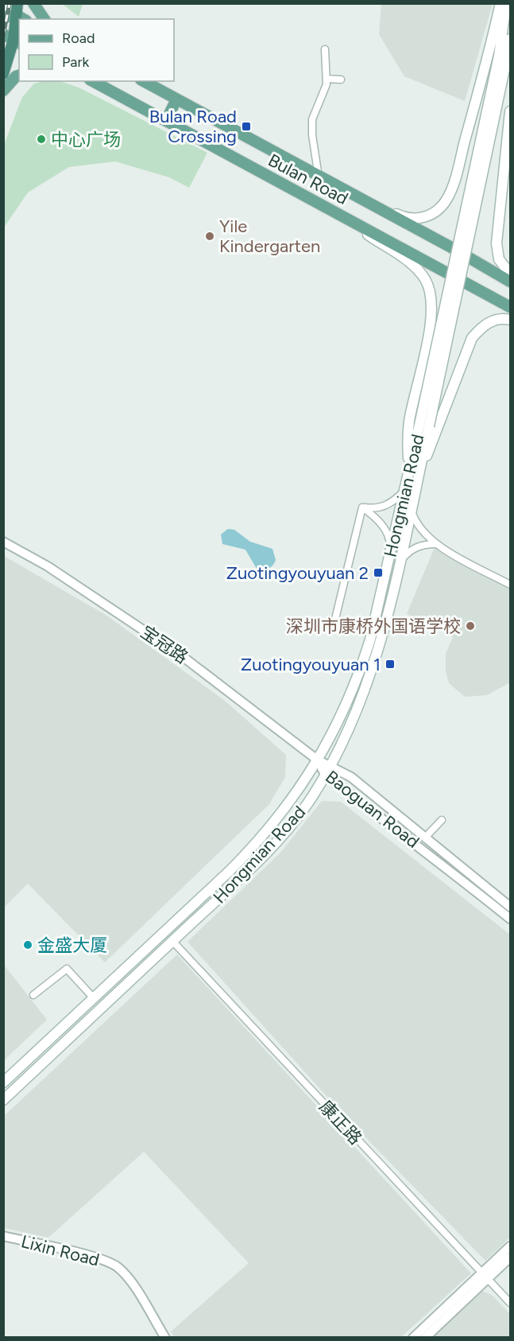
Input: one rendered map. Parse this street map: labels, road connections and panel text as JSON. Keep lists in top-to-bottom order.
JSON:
{
  "streets": {
    "main road": ["Bulan Road", "Hongmian Road"],
    "street": [
      "宝冠路",
      "Baoguan Road",
      "康正路",
      "Lixin Road"
    ]
  },
  "crossings": [
    ["Hongmian Road", "宝冠路"],
    ["Hongmian Road", "Baoguan Road"],
    ["Hongmian Road", "康正路"],
    ["宝冠路", "Baoguan Road"]
  ],
  "places": {
    "transit": ["Bulan Road Crossing", "Zuotingyouyuan 2", "Zuotingyouyuan 1"],
    "other": [
      "中心广场",
      "Yile Kindergarten",
      "深圳市康桥外国语学校",
      "金盛大厦"
    ]
  },
  "legend": ["Road", "Park"]
}
